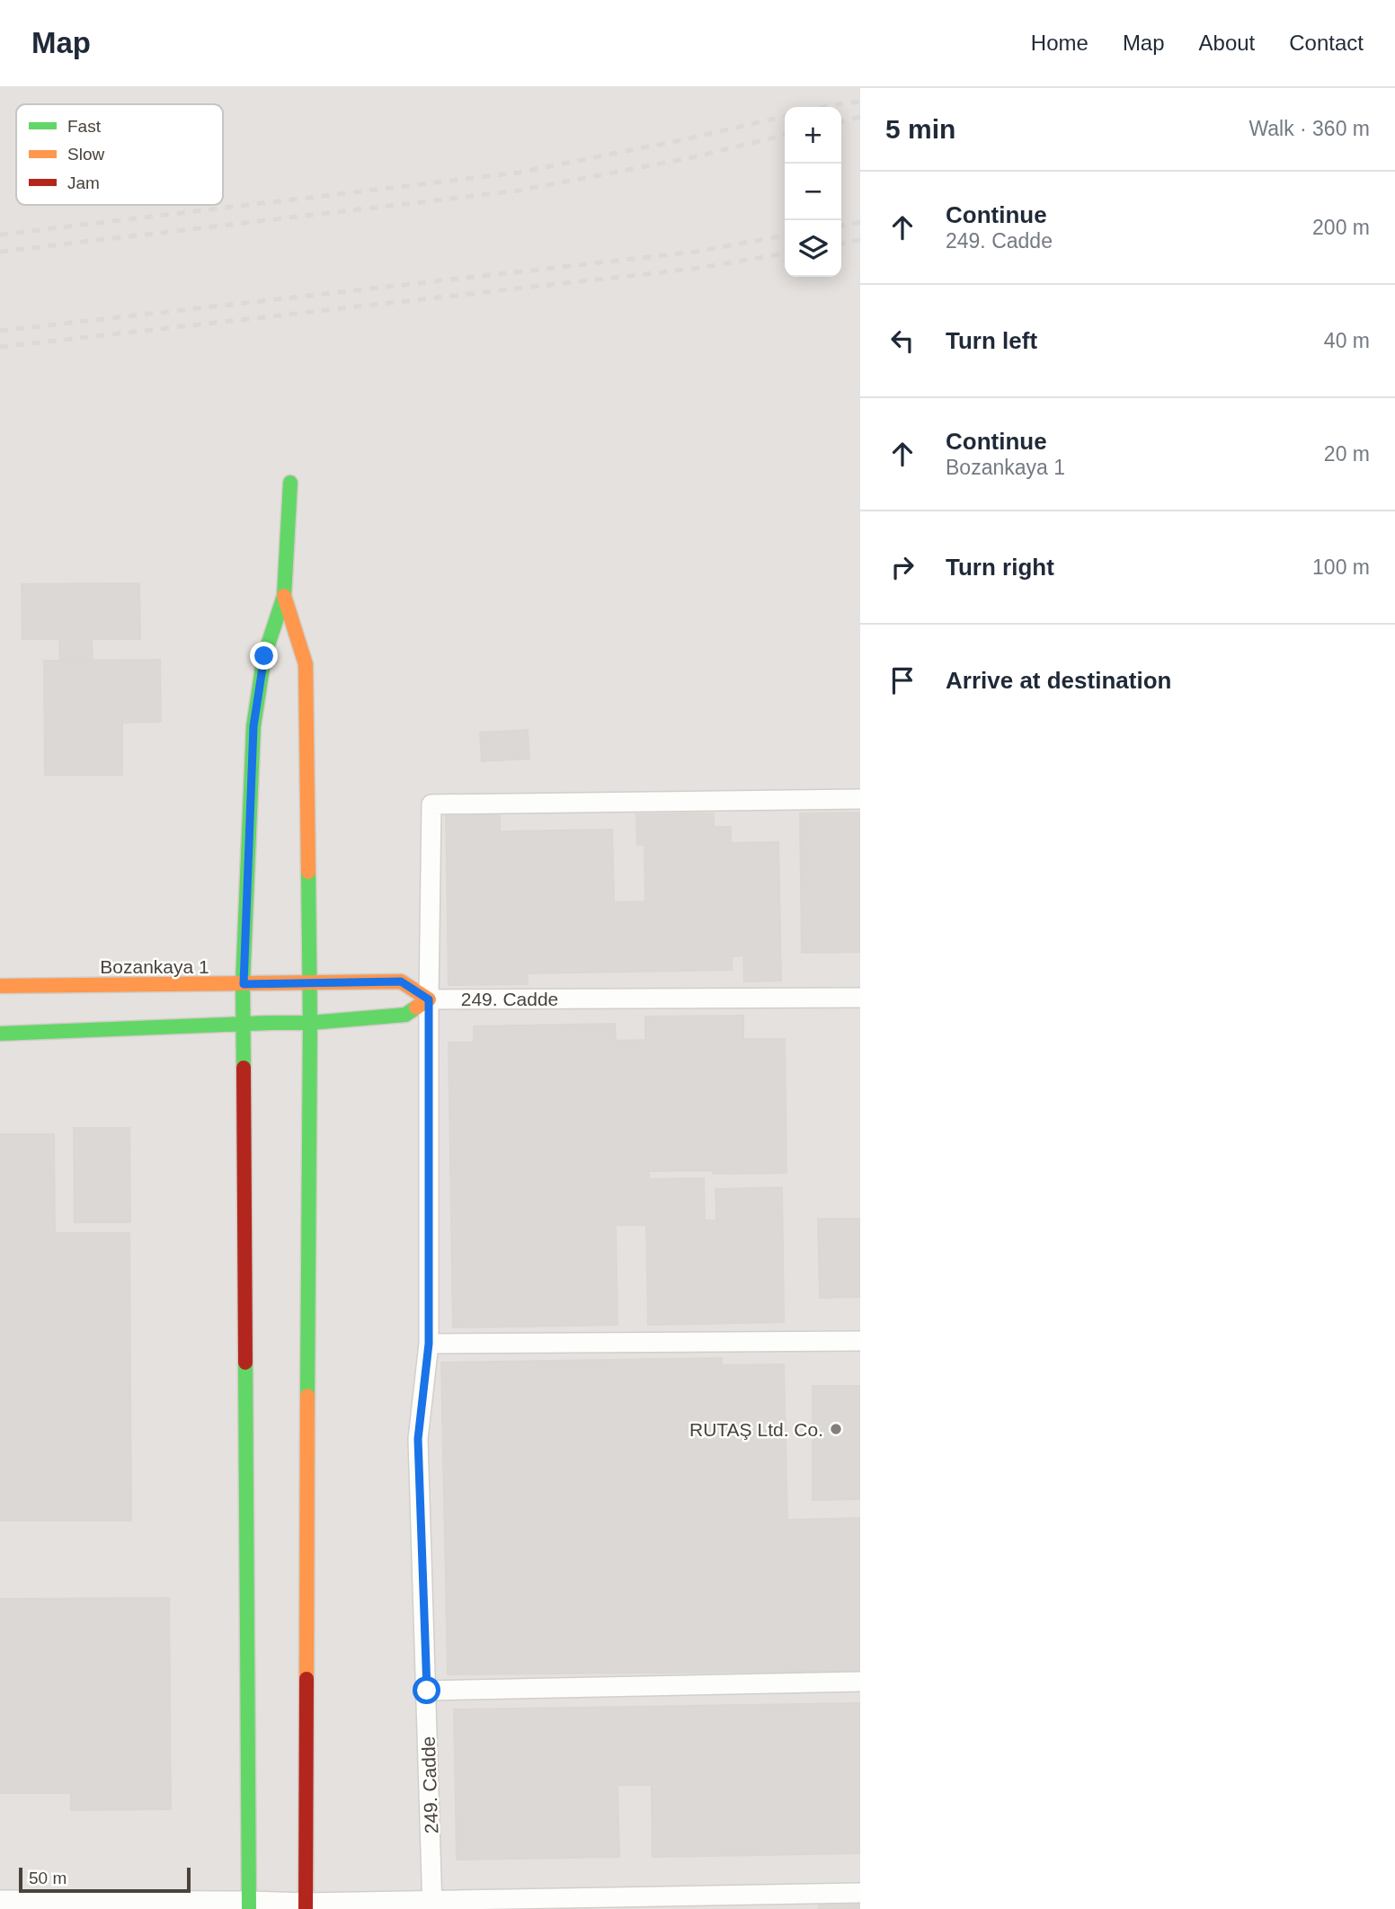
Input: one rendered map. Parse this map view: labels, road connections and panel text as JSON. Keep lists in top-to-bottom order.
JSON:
{
  "streets": {
    "street": ["Bozankaya 1", "249. Cadde"]
  },
  "crossings": [
    ["Bozankaya 1", "249. Cadde"]
  ],
  "places": ["RUTAŞ Ltd. Co."],
  "legend": ["Fast", "Slow", "Jam"],
  "scale_bar": "50 m",
  "page": {
    "header": "Map",
    "nav": [
      "Home",
      "Map",
      "About",
      "Contact"
    ],
    "heading": ["5 min", "Walk · 360 m"],
    "map_buttons": ["+", "−"],
    "list": [
      ["Continue", "249. Cadde", "200 m"],
      ["Turn left", "40 m"],
      ["Continue", "Bozankaya 1", "20 m"],
      ["Turn right", "100 m"],
      "Arrive at destination"
    ],
    "scale": "50 m"
  }
}
